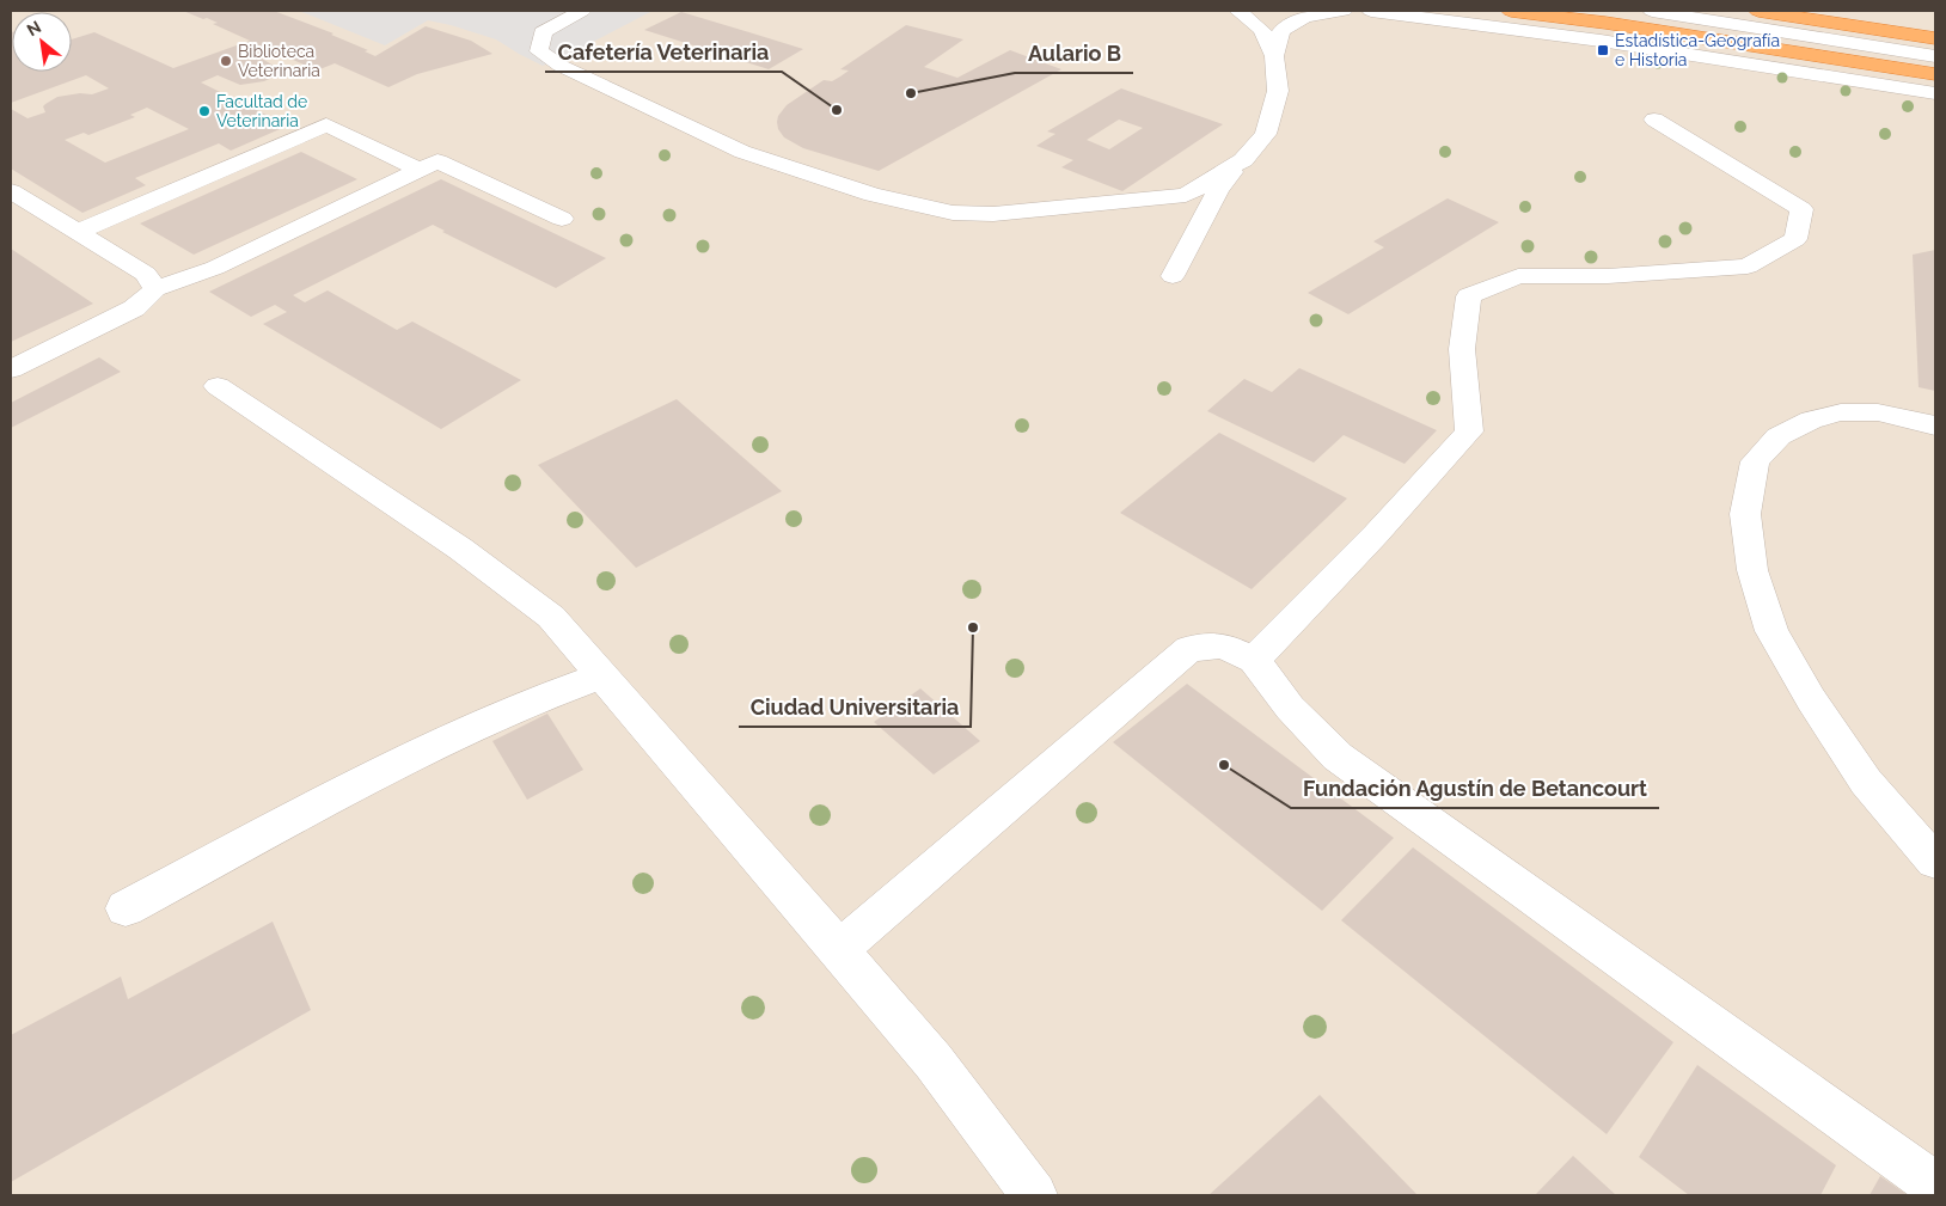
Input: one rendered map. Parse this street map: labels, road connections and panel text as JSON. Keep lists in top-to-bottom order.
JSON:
{
  "places": {
    "transit": ["Estadística-Geografía e Historia"],
    "other": [
      "Biblioteca Veterinaria",
      "Aulario B",
      "Cafetería Veterinaria",
      "Facultad de Veterinaria",
      "Ciudad Universitaria",
      "Fundación Agustín de Betancourt"
    ]
  },
  "north": "top left"
}
